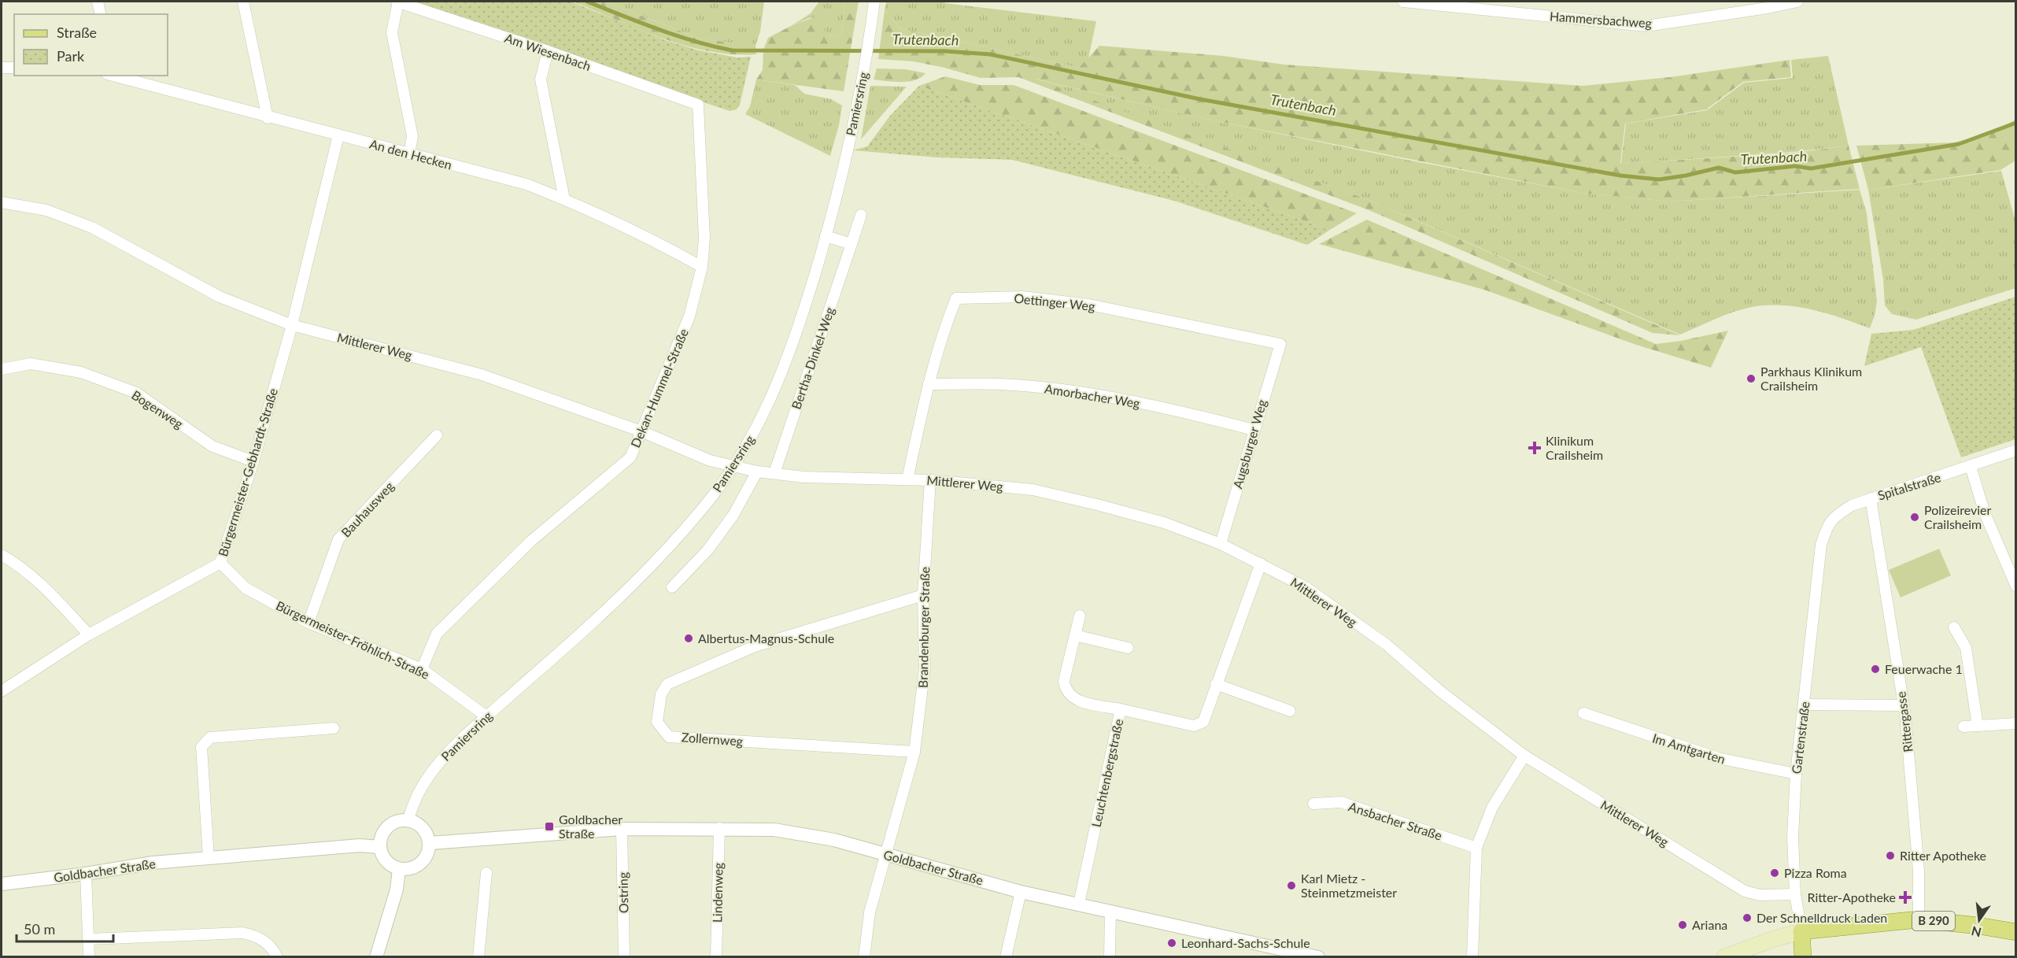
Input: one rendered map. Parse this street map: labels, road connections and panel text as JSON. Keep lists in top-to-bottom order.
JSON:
{
  "streets": {
    "main road": ["B 290"],
    "street": [
      "Hammersbachweg",
      "Am Wiesenbach",
      "Pamiersring",
      "An den Hecken",
      "Oettinger Weg",
      "Mittlerer Weg",
      "Bertha-Dinkel-Weg",
      "Dekan-Hummel-Straße",
      "Amorbacher Weg",
      "Bogenweg",
      "Augsburger Weg",
      "Bürgermeister-Gebhardt-Straße",
      "Spitalstraße",
      "Bauhausweg",
      "Brandenburger Straße",
      "Bürgermeister-Fröhlich-Straße",
      "Rittergasse",
      "Gartenstraße",
      "Zollernweg",
      "Im Amtgarten",
      "Leuchtenbergstraße",
      "Ansbacher Straße",
      "Goldbacher Straße",
      "Ostring",
      "Lindenweg"
    ]
  },
  "crossings": [
    ["Am Wiesenbach", "Dekan-Hummel-Straße"],
    ["Pamiersring", "Mittlerer Weg"],
    ["Pamiersring", "Bürgermeister-Fröhlich-Straße"],
    ["Pamiersring", "Goldbacher Straße"],
    ["An den Hecken", "Dekan-Hummel-Straße"],
    ["An den Hecken", "Bürgermeister-Gebhardt-Straße"],
    ["Oettinger Weg", "Mittlerer Weg"],
    ["Oettinger Weg", "Amorbacher Weg"],
    ["Oettinger Weg", "Augsburger Weg"],
    ["Mittlerer Weg", "Bertha-Dinkel-Weg"],
    ["Mittlerer Weg", "Dekan-Hummel-Straße"],
    ["Mittlerer Weg", "Augsburger Weg"],
    ["Mittlerer Weg", "Bürgermeister-Gebhardt-Straße"],
    ["Mittlerer Weg", "Brandenburger Straße"],
    ["Mittlerer Weg", "Gartenstraße"],
    ["Mittlerer Weg", "Leuchtenbergstraße"],
    ["Dekan-Hummel-Straße", "Bürgermeister-Fröhlich-Straße"],
    ["Amorbacher Weg", "Augsburger Weg"],
    ["Bogenweg", "Bürgermeister-Gebhardt-Straße"],
    ["Bürgermeister-Gebhardt-Straße", "Bürgermeister-Fröhlich-Straße"],
    ["Spitalstraße", "Rittergasse"],
    ["Spitalstraße", "Gartenstraße"],
    ["Bauhausweg", "Bürgermeister-Fröhlich-Straße"],
    ["Brandenburger Straße", "Zollernweg"],
    ["Brandenburger Straße", "Goldbacher Straße"],
    ["Rittergasse", "B 290"],
    ["Gartenstraße", "Im Amtgarten"],
    ["Gartenstraße", "B 290"],
    ["Leuchtenbergstraße", "Goldbacher Straße"],
    ["Goldbacher Straße", "Ostring"],
    ["Goldbacher Straße", "Lindenweg"]
  ],
  "water": ["Trutenbach"],
  "places": {
    "other": [
      "Parkhaus Klinikum Crailsheim",
      "Polizeirevier Crailsheim",
      "Albertus-Magnus-Schule",
      "Feuerwache 1",
      "Ritter Apotheke",
      "Pizza Roma",
      "Karl Mietz - Steinmetzmeister",
      "Der Schnelldruck Laden",
      "Ariana",
      "Leonhard-Sachs-Schule"
    ],
    "health": ["Klinikum Crailsheim", "Ritter-Apotheke"],
    "transit": ["Goldbacher Straße"]
  },
  "legend": ["Straße", "Park"],
  "scale_bar": "50 m",
  "north": "bottom"
}
